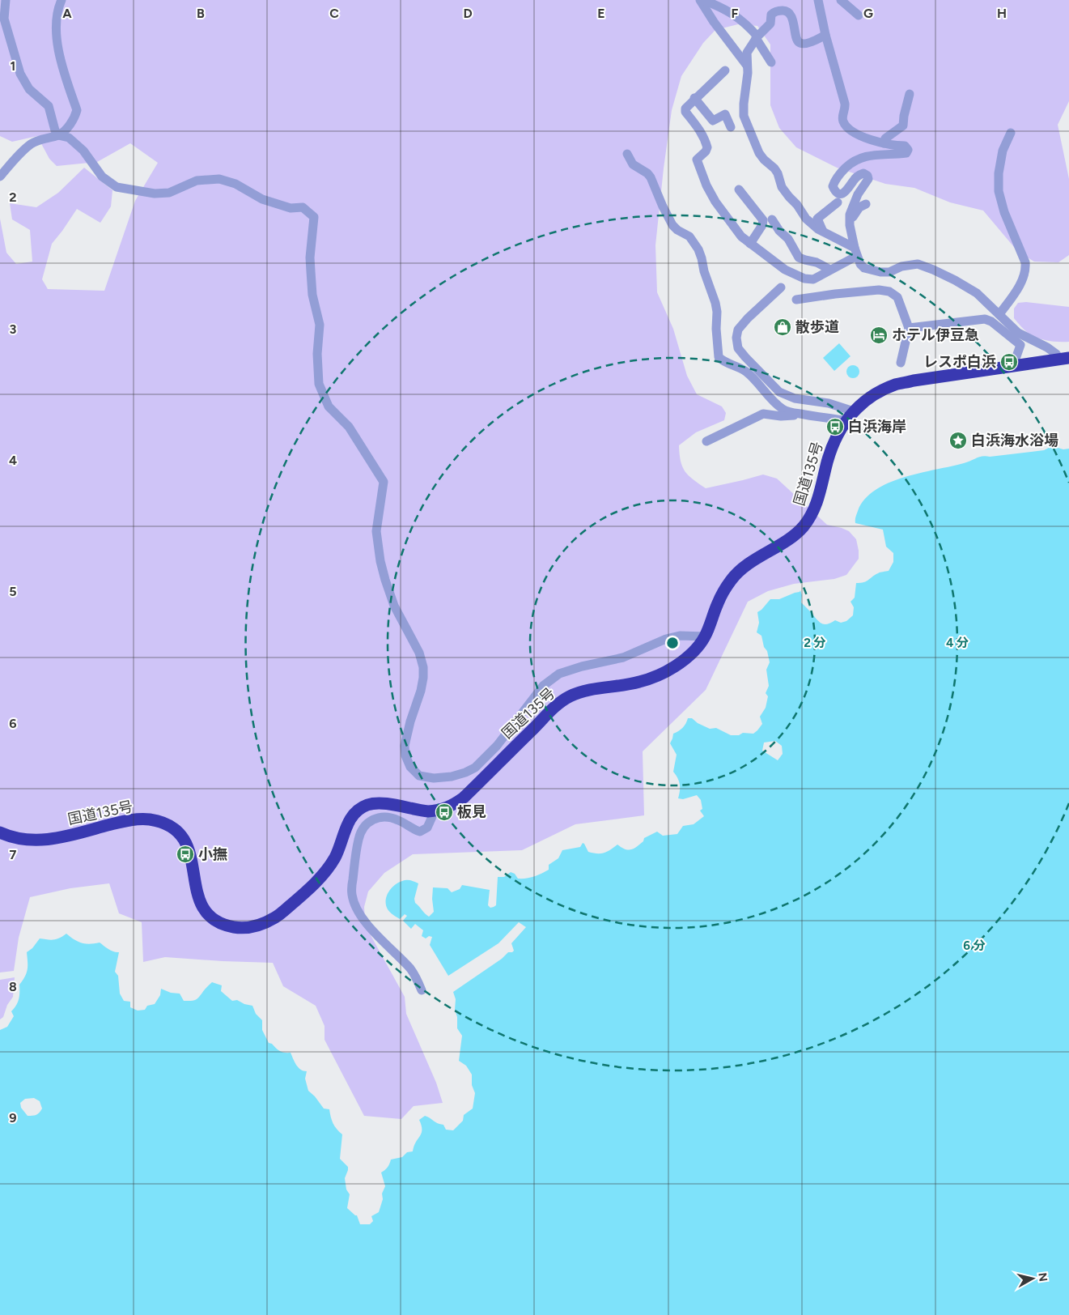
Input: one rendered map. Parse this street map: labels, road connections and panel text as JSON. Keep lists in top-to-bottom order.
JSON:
{
  "streets": {
    "highway": ["国道135号"]
  },
  "places": {
    "shop": ["散歩道"],
    "hotel": ["ホテル伊豆急"],
    "bus stop": [
      "レスポ白浜",
      "白浜海岸",
      "板見",
      "小撫"
    ],
    "place": ["白浜海水浴場"]
  },
  "north": "right",
  "grid": {
    "columns": [
      "A",
      "B",
      "C",
      "D",
      "E",
      "F",
      "G",
      "H"
    ],
    "rows": [
      "1",
      "2",
      "3",
      "4",
      "5",
      "6",
      "7",
      "8",
      "9"
    ]
  },
  "rings": ["2 分", "4 分", "6 分"]
}
